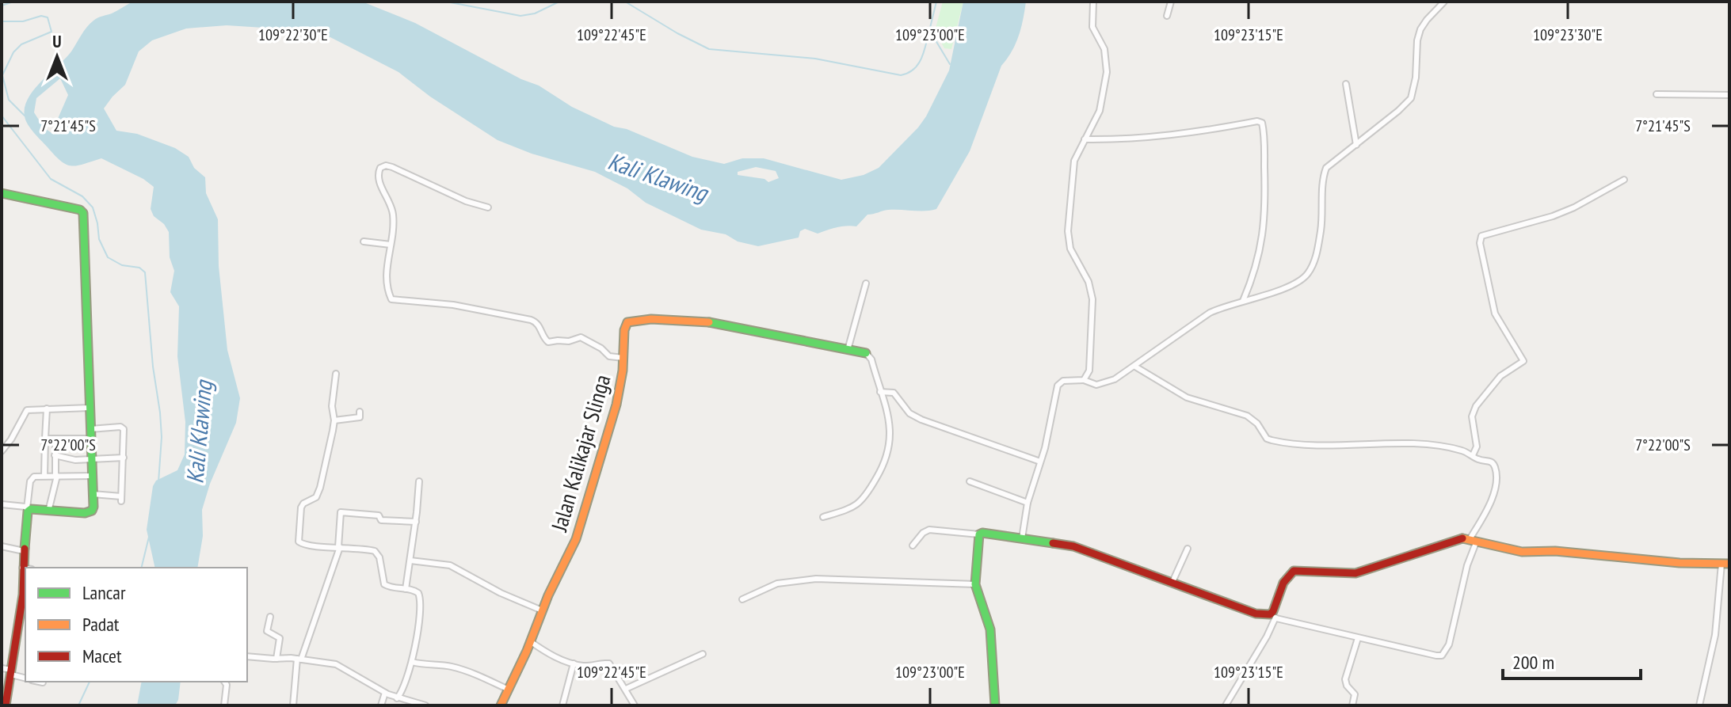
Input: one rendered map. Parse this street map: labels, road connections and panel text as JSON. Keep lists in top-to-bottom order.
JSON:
{
  "streets": {
    "street": ["Jalan Kalikajar Slinga"]
  },
  "water": ["Kali Klawing"],
  "legend": ["Lancar", "Padat", "Macet"],
  "scale_bar": "200 m",
  "north": "top",
  "coordinates": [
    "109°22'30\"E",
    "109°22'45\"E",
    "109°23'00\"E",
    "109°23'15\"E",
    "109°23'30\"E",
    "7°21'45\"S",
    "7°22'00\"S"
  ]
}
